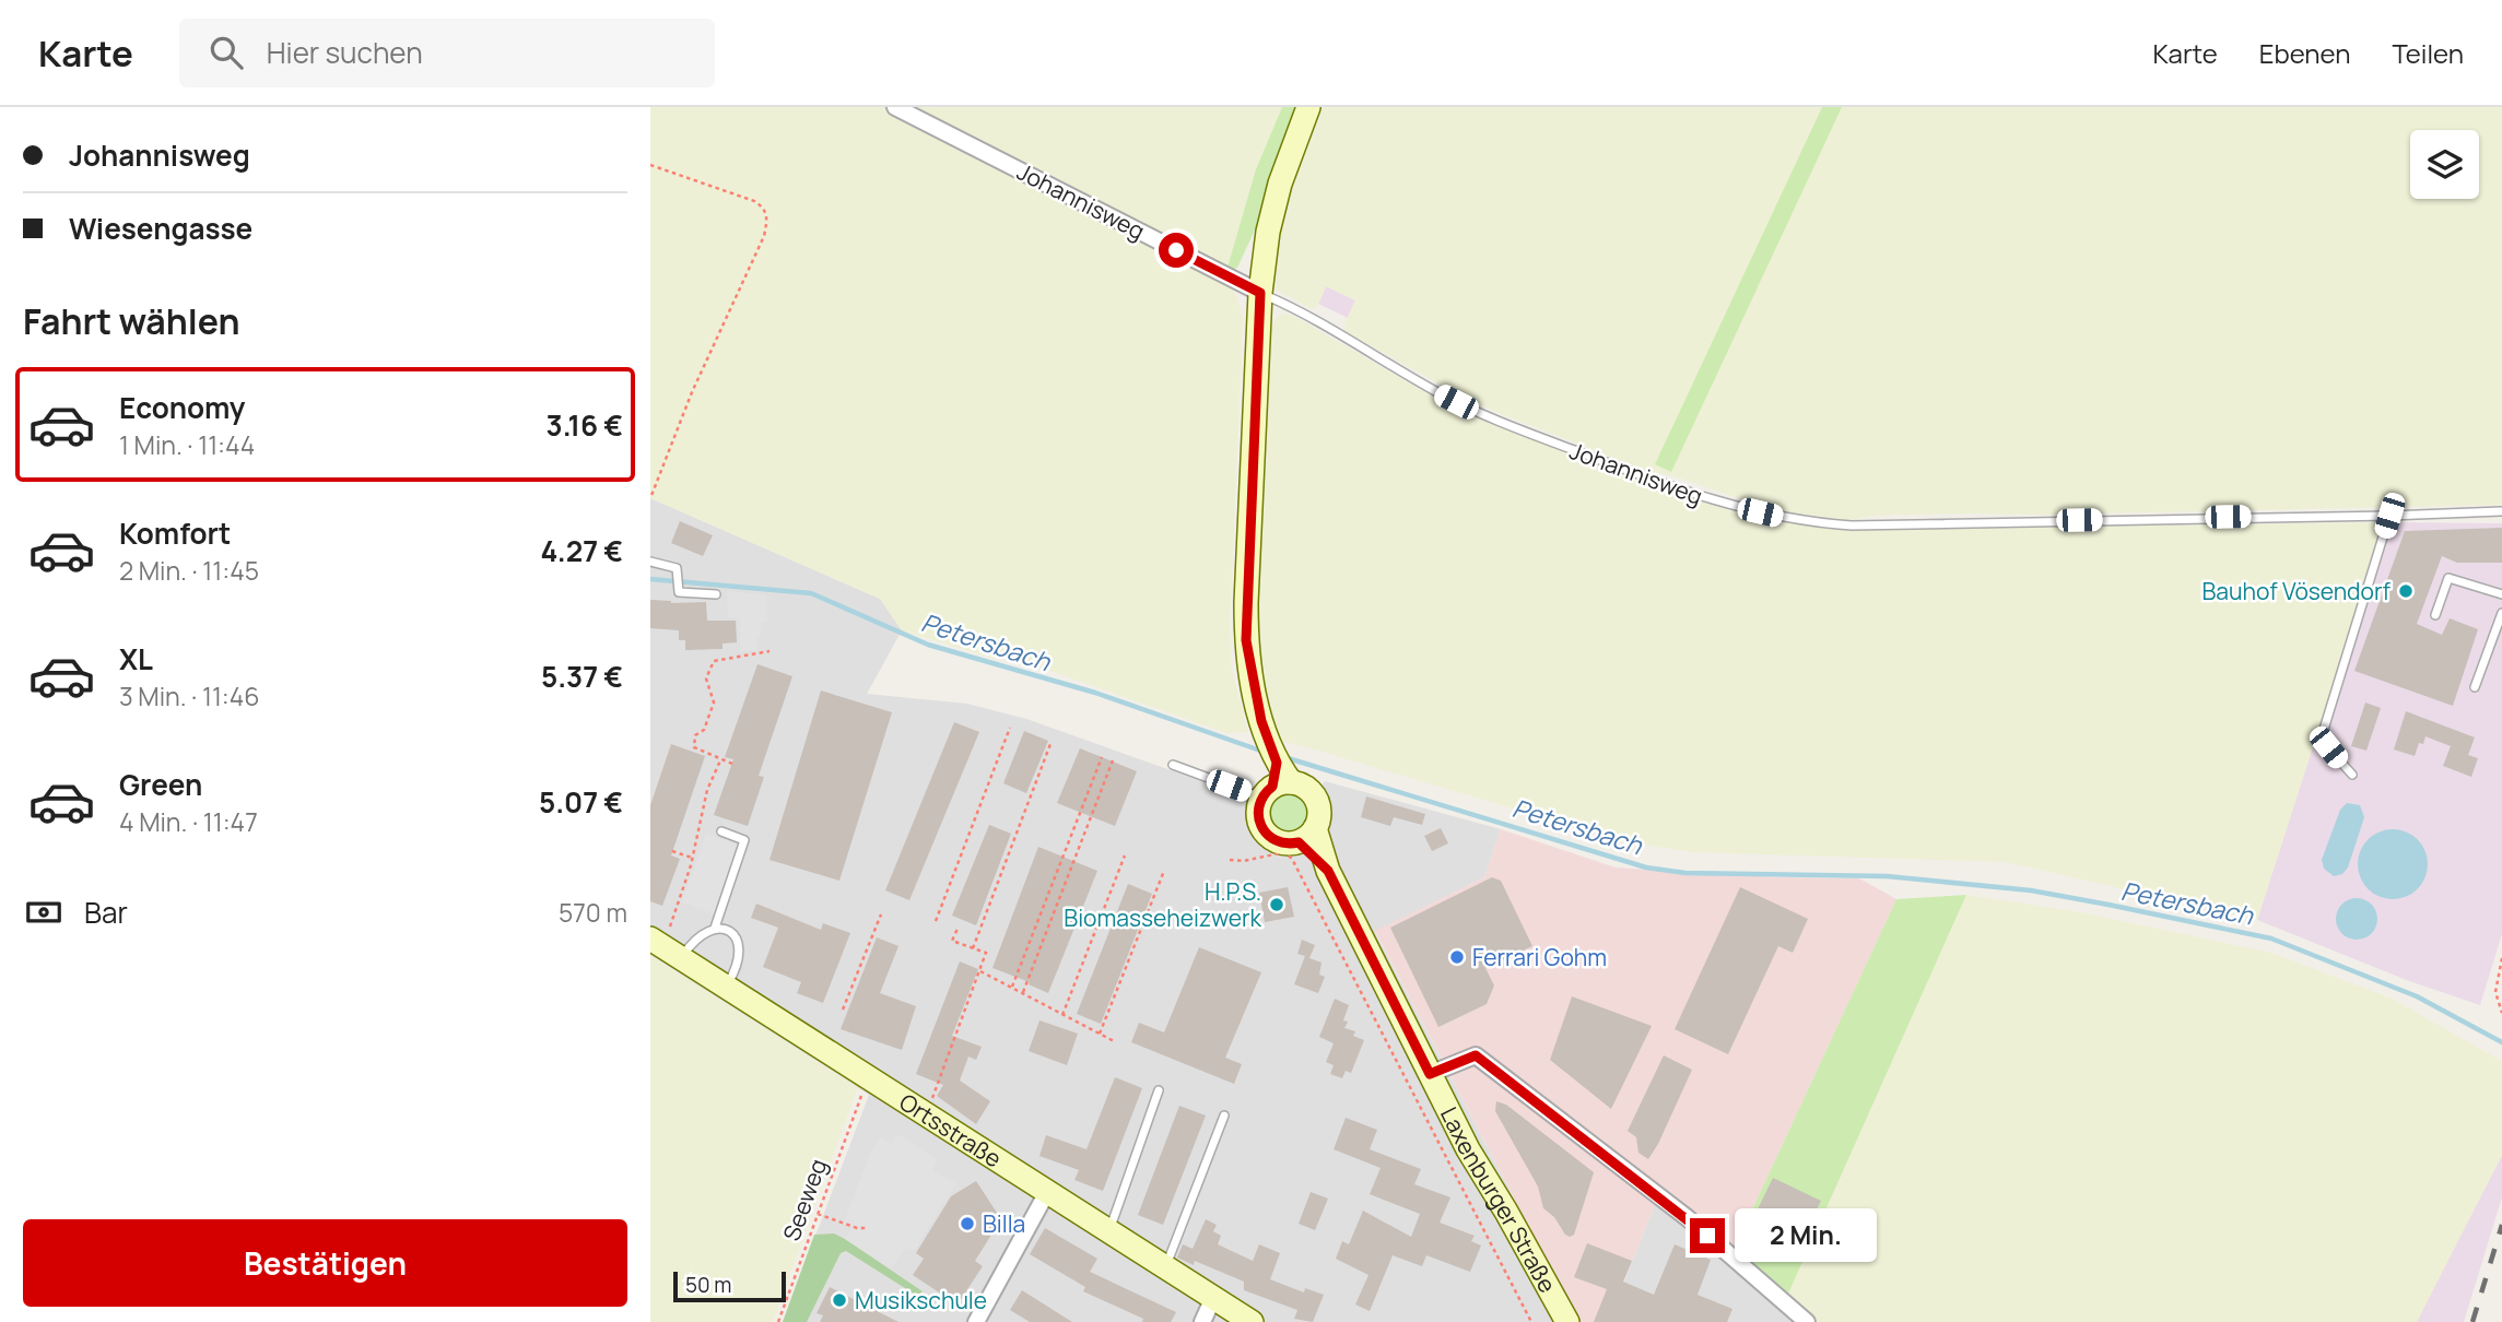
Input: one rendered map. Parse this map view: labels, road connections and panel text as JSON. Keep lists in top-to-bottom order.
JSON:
{
  "streets": {
    "main road": ["Ortsstraße", "Laxenburger Straße"],
    "street": ["Johannisweg"],
    "path": ["Seeweg"]
  },
  "crossings": [
    ["Johannisweg", "Laxenburger Straße"]
  ],
  "water": ["Petersbach"],
  "places": [
    "Bauhof Vösendorf",
    "H.P.S. Biomasseheizwerk",
    "Ferrari Gohm",
    "Billa",
    "Musikschule"
  ],
  "scale_bar": "50 m",
  "page": {
    "header": "Karte",
    "search": "Hier suchen",
    "nav": ["Karte", "Ebenen", "Teilen"],
    "banner": ["Johannisweg", "Wiesengasse"],
    "heading": "Fahrt wählen",
    "list": [
      {
        "name": "Economy",
        "note": "1 Min. · 11:44",
        "value": "3.16 €"
      },
      {
        "name": "Komfort",
        "note": "2 Min. · 11:45",
        "value": "4.27 €"
      },
      {
        "name": "XL",
        "note": "3 Min. · 11:46",
        "value": "5.37 €"
      },
      {
        "name": "Green",
        "note": "4 Min. · 11:47",
        "value": "5.07 €"
      }
    ],
    "pay": ["Bar", "570 m"],
    "buttons": "Bestätigen",
    "bubble": "2 Min.",
    "scale": "50 m"
  }
}
